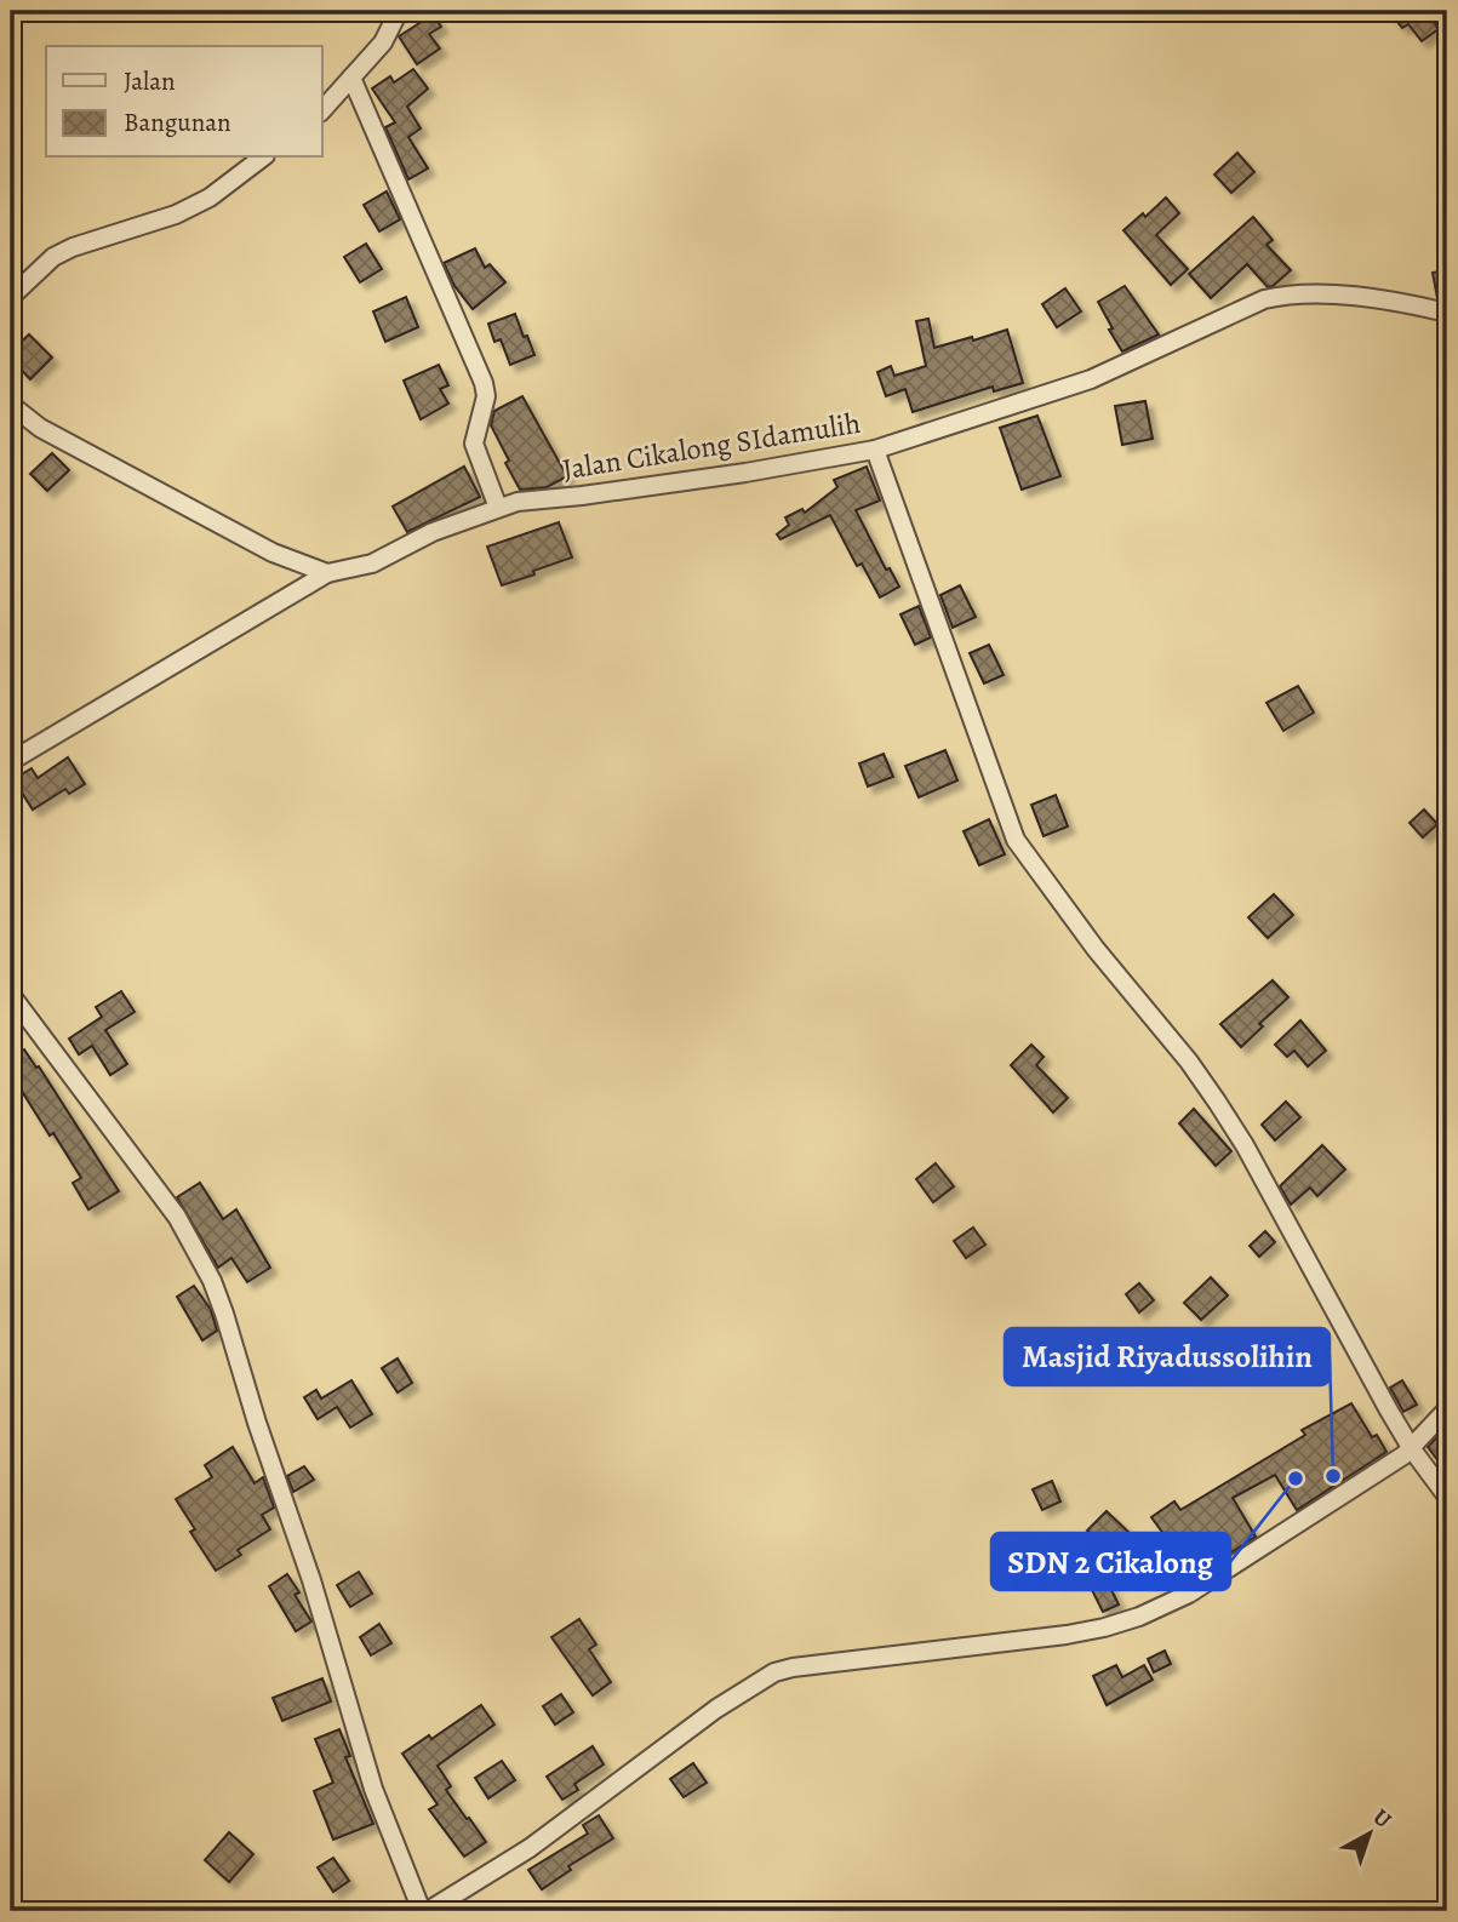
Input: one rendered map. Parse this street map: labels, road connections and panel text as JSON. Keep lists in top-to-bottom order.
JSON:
{
  "streets": {
    "street": ["Jalan Cikalong SIdamulih"]
  },
  "places": ["Masjid Riyadussolihin", "SDN 2 Cikalong"],
  "legend": ["Jalan", "Bangunan"],
  "north": "top right"
}
